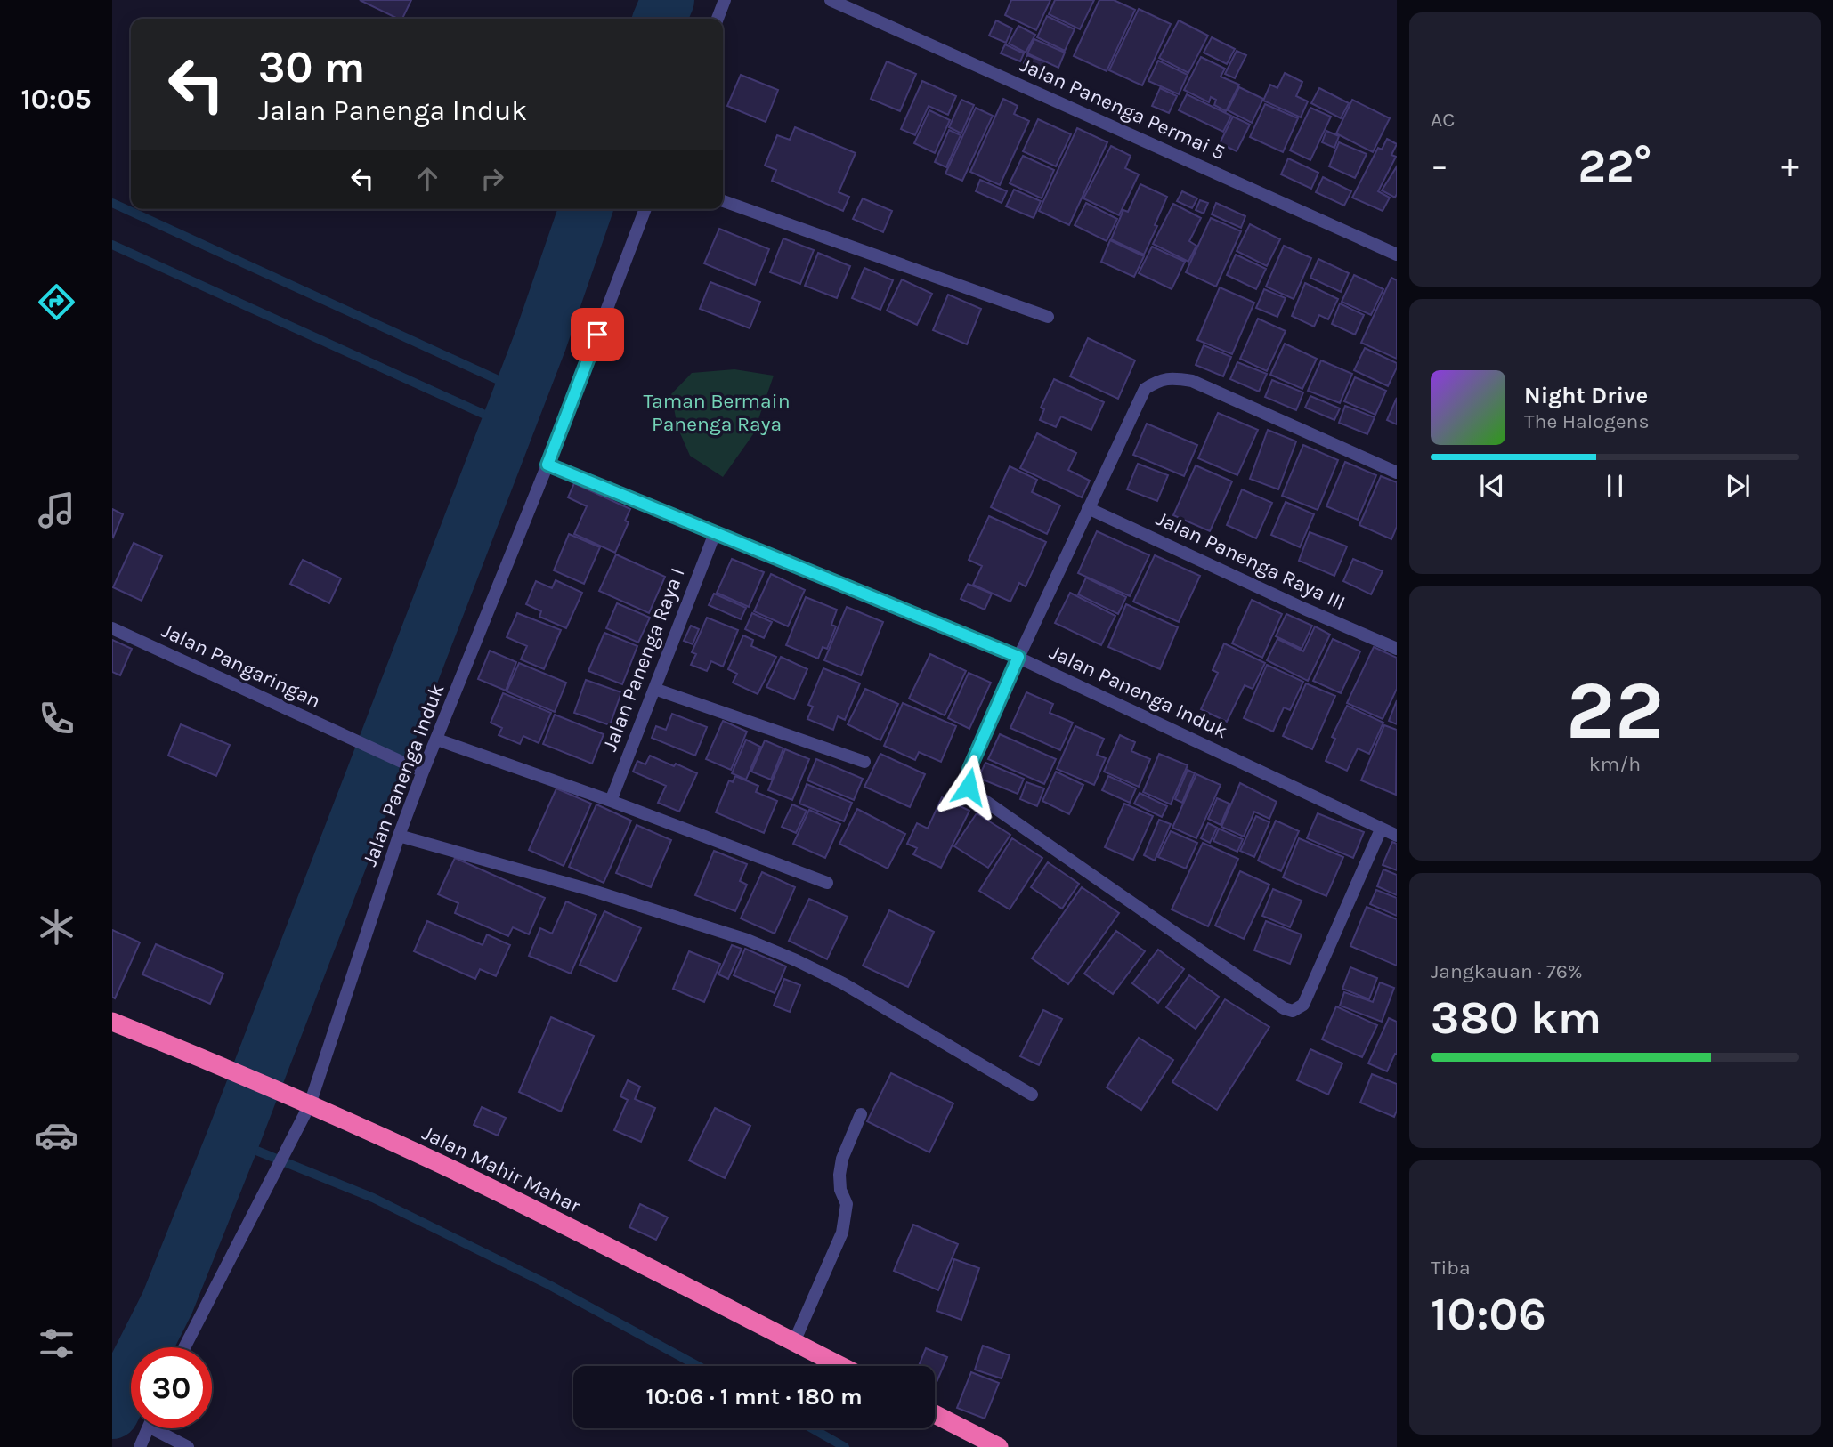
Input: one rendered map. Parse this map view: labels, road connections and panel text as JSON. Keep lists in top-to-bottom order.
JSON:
{
  "streets": {
    "highway": ["Jalan Mahir Mahar"],
    "street": [
      "Jalan Panenga Permai 5",
      "Jalan Panenga Raya III",
      "Jalan Panenga Raya I",
      "Jalan Pangaringan",
      "Jalan Panenga Induk"
    ]
  },
  "crossings": [
    ["Jalan Panenga Raya I", "Jalan Panenga Induk"],
    ["Jalan Pangaringan", "Jalan Panenga Induk"],
    ["Jalan Panenga Induk", "Jalan Mahir Mahar"]
  ],
  "parks": ["Taman Bermain Panenga Raya"],
  "page": {
    "tabs": "10:05",
    "tile": [
      "AC",
      ["22", "km/h"],
      ["Jangkauan · 76%", "380 km"],
      ["Tiba", "10:06"]
    ],
    "turn": ["30 m", "Jalan Panenga Induk"],
    "heat": ["−", "22°", "+"],
    "song": ["Night Drive", "The Halogens"],
    "limit": "30",
    "trip": "10:06 · 1 mnt · 180 m"
  }
}
